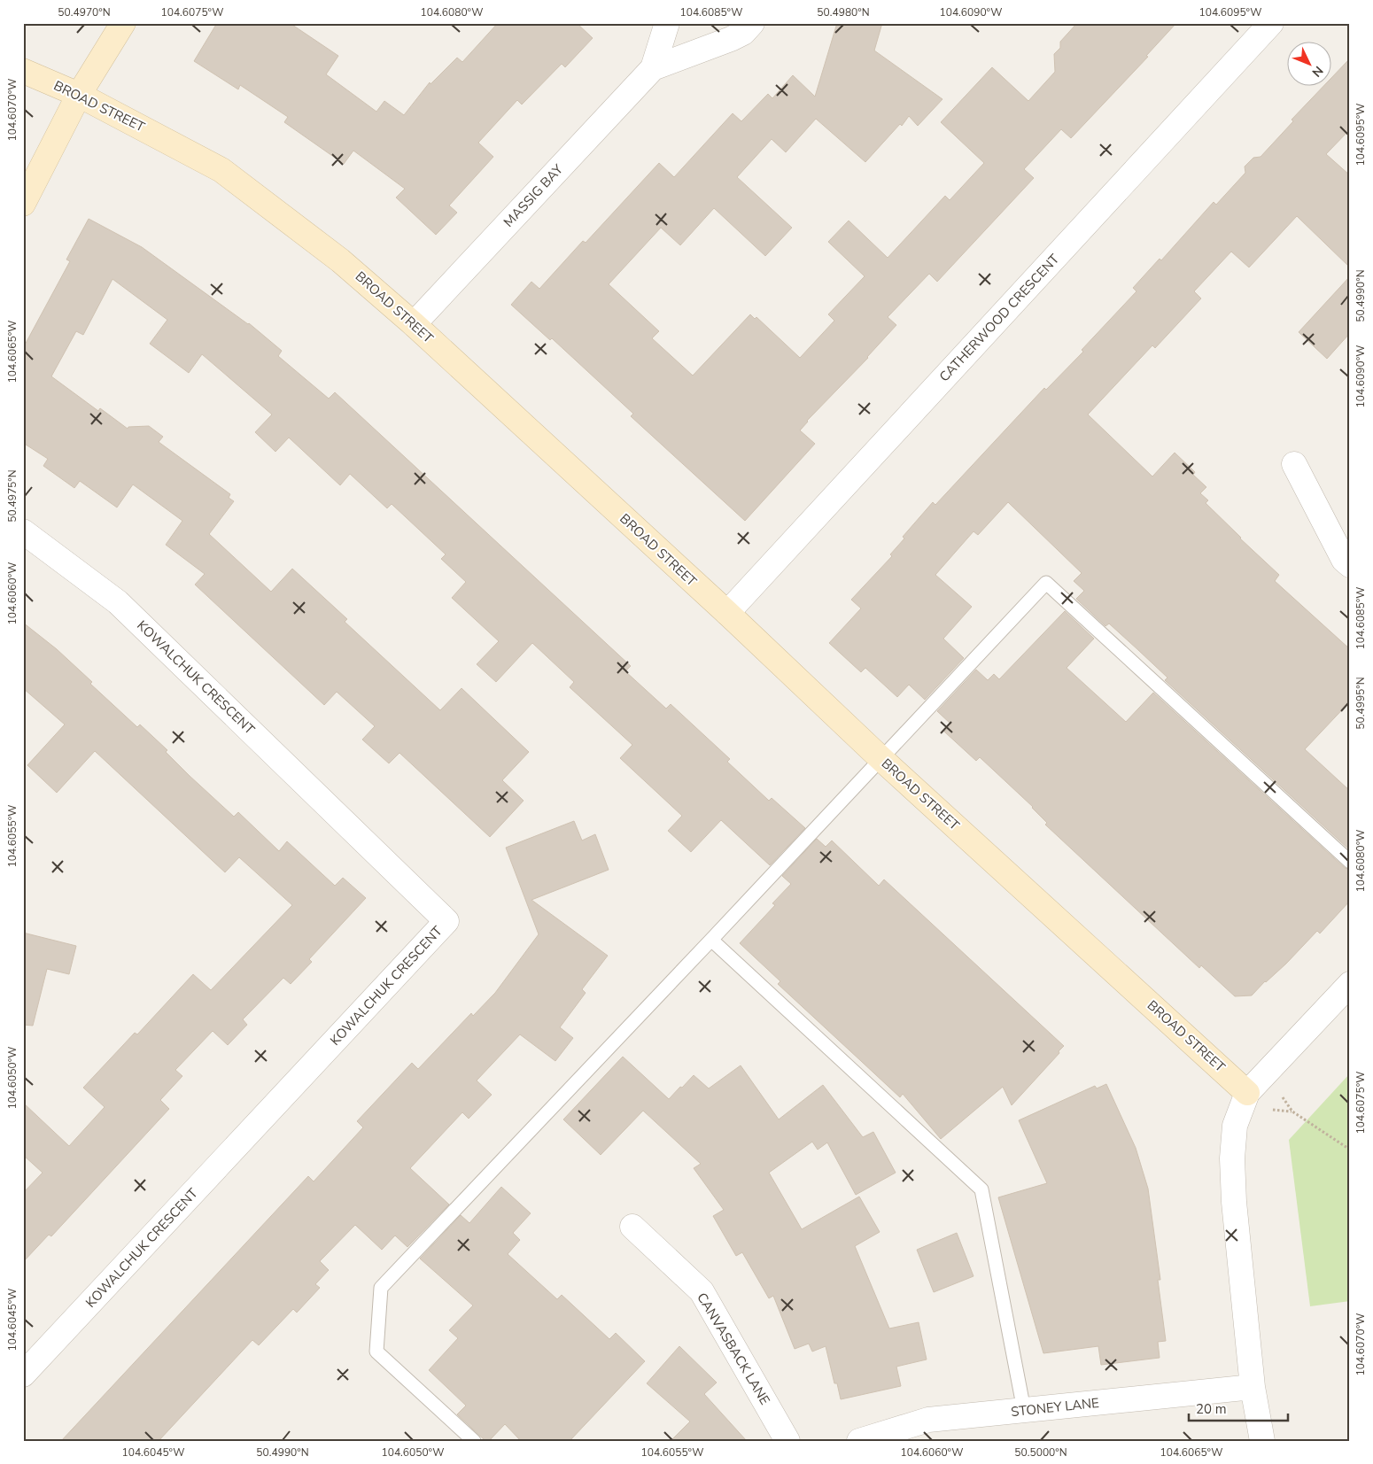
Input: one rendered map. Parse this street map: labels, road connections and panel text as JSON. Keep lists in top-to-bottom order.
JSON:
{
  "streets": {
    "street": [
      "BROAD STREET",
      "MASSIG BAY",
      "CATHERWOOD CRESCENT",
      "KOWALCHUK CRESCENT",
      "CANVASBACK LANE",
      "STONEY LANE"
    ]
  },
  "crossings": [
    ["BROAD STREET", "MASSIG BAY"],
    ["BROAD STREET", "CATHERWOOD CRESCENT"]
  ],
  "scale_bar": "20 m",
  "north": "bottom right",
  "coordinates": [
    "50.4970°N",
    "104.6075°W",
    "104.6080°W",
    "104.6085°W",
    "50.4980°N",
    "104.6090°W",
    "104.6095°W",
    "104.6070°W",
    "50.4990°N",
    "104.6065°W",
    "50.4975°N",
    "104.6060°W",
    "50.4995°N",
    "104.6055°W",
    "104.6050°W",
    "104.6045°W",
    "50.5000°N"
  ]
}
